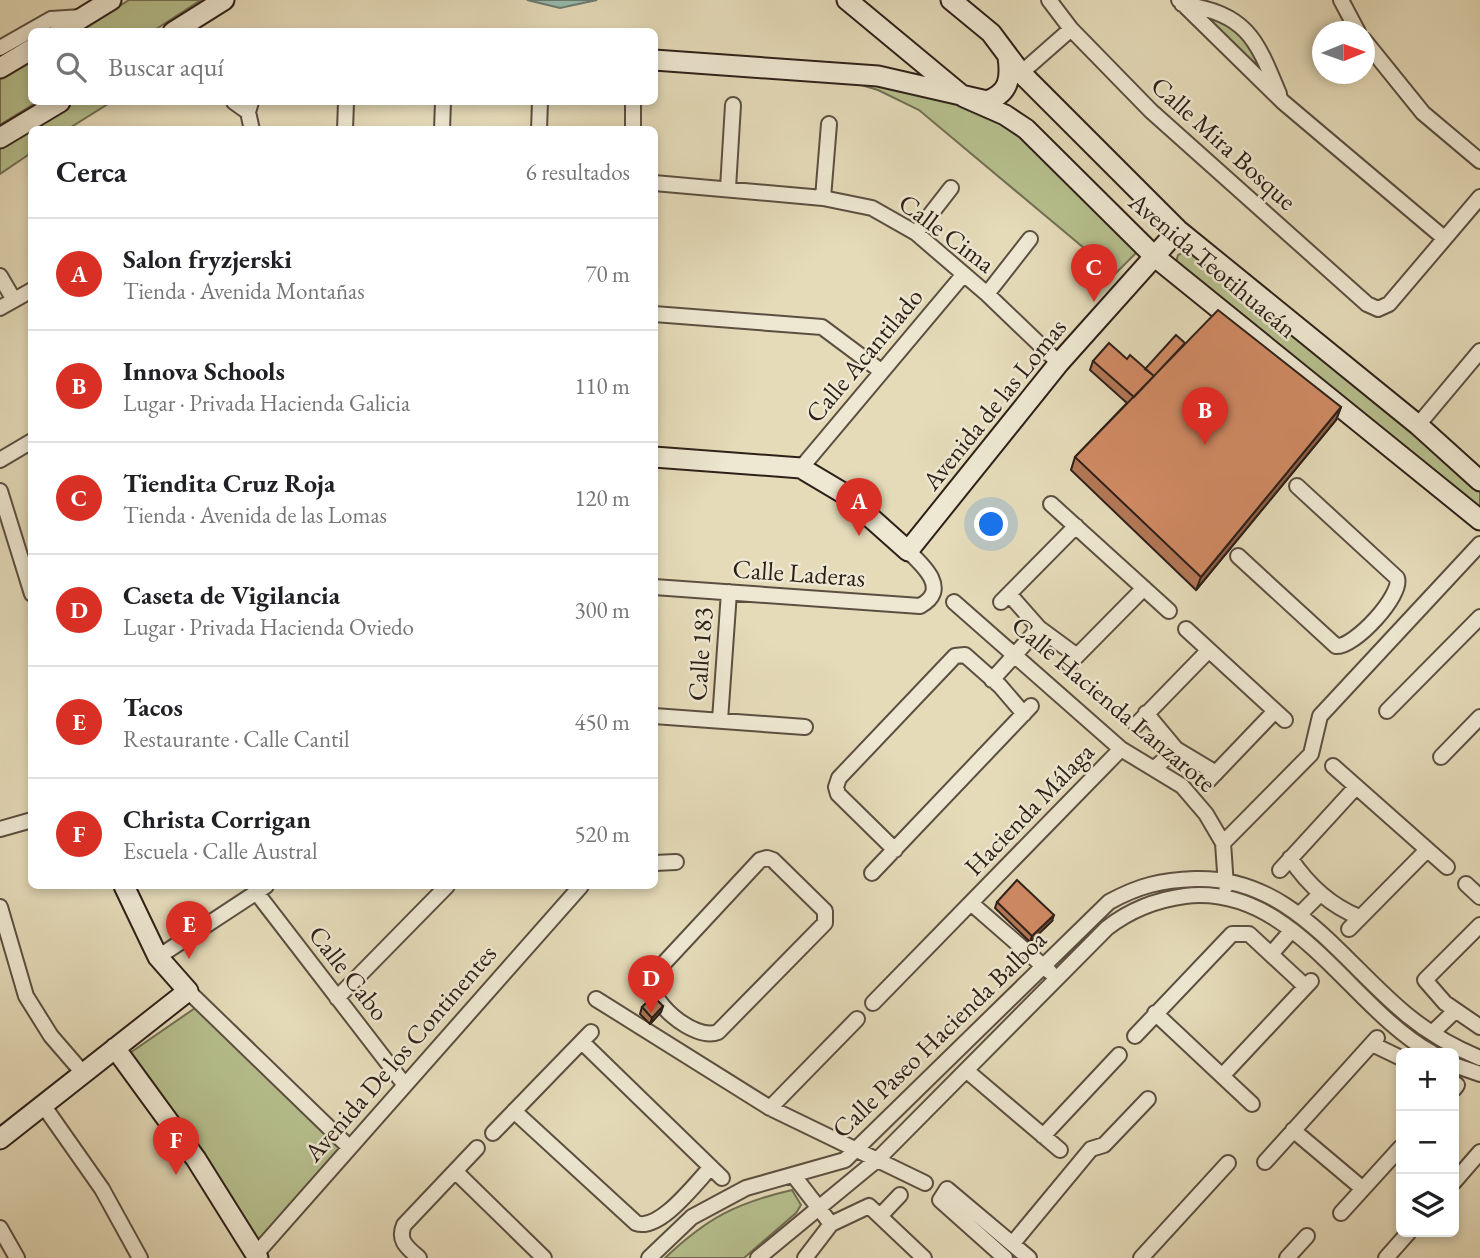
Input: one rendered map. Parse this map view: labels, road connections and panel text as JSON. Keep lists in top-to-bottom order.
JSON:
{
  "streets": {
    "main road": ["Avenida Teotihuacán", "Avenida de las Lomas"],
    "street": [
      "Calle Mira Bosque",
      "Calle Cima",
      "Calle Acantilado",
      "Calle Laderas",
      "Calle 183",
      "Calle Hacienda Lanzarote",
      "Hacienda Málaga",
      "Calle Cabo",
      "Calle Paseo Hacienda Balboa",
      "Avenida De los Continentes"
    ]
  },
  "crossings": [
    ["Calle Cima", "Calle Acantilado"],
    ["Calle Cima", "Avenida de las Lomas"],
    ["Avenida Teotihuacán", "Avenida de las Lomas"],
    ["Avenida de las Lomas", "Calle Laderas"],
    ["Calle Laderas", "Calle 183"],
    ["Calle Hacienda Lanzarote", "Hacienda Málaga"],
    ["Calle Hacienda Lanzarote", "Calle Paseo Hacienda Balboa"],
    ["Hacienda Málaga", "Calle Paseo Hacienda Balboa"],
    ["Calle Cabo", "Avenida De los Continentes"]
  ],
  "north": "right",
  "page": {
    "search": "Buscar aquí",
    "heading": ["Cerca", "6 resultados"],
    "list": [
      {
        "mark": "A",
        "name": "Salon fryzjerski",
        "note": "Tienda · Avenida Montañas",
        "value": "70 m"
      },
      {
        "mark": "B",
        "name": "Innova Schools",
        "note": "Lugar · Privada Hacienda Galicia",
        "value": "110 m"
      },
      {
        "mark": "C",
        "name": "Tiendita Cruz Roja",
        "note": "Tienda · Avenida de las Lomas",
        "value": "120 m"
      },
      {
        "mark": "D",
        "name": "Caseta de Vigilancia",
        "note": "Lugar · Privada Hacienda Oviedo",
        "value": "300 m"
      },
      {
        "mark": "E",
        "name": "Tacos",
        "note": "Restaurante · Calle Cantil",
        "value": "450 m"
      },
      {
        "mark": "F",
        "name": "Christa Corrigan",
        "note": "Escuela · Calle Austral",
        "value": "520 m"
      }
    ],
    "pins": [
      "C",
      "B",
      "A",
      "E",
      "D",
      "F"
    ],
    "map_buttons": ["+", "−"]
  }
}
